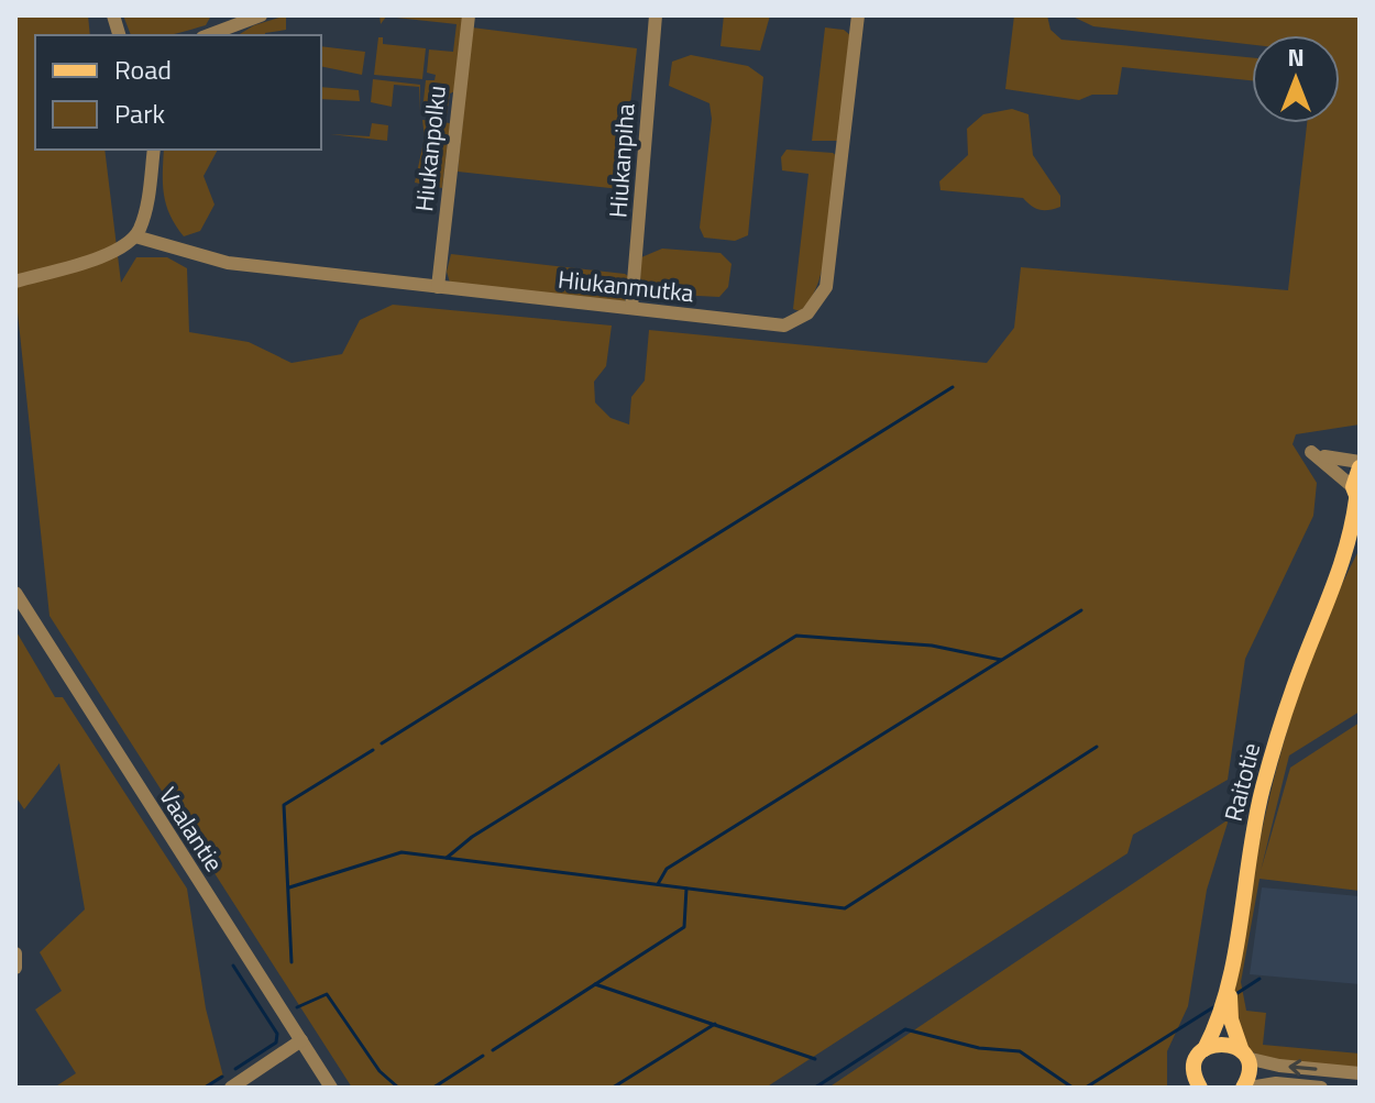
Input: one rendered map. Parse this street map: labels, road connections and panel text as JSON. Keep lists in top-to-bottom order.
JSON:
{
  "streets": {
    "main road": ["Raitotie"],
    "street": [
      "Hiukanpolku",
      "Hiukanpiha",
      "Hiukanmutka",
      "Vaalantie"
    ]
  },
  "crossings": [
    ["Hiukanpolku", "Hiukanmutka"],
    ["Hiukanpiha", "Hiukanmutka"]
  ],
  "legend": ["Road", "Park"],
  "north": "top"
}
